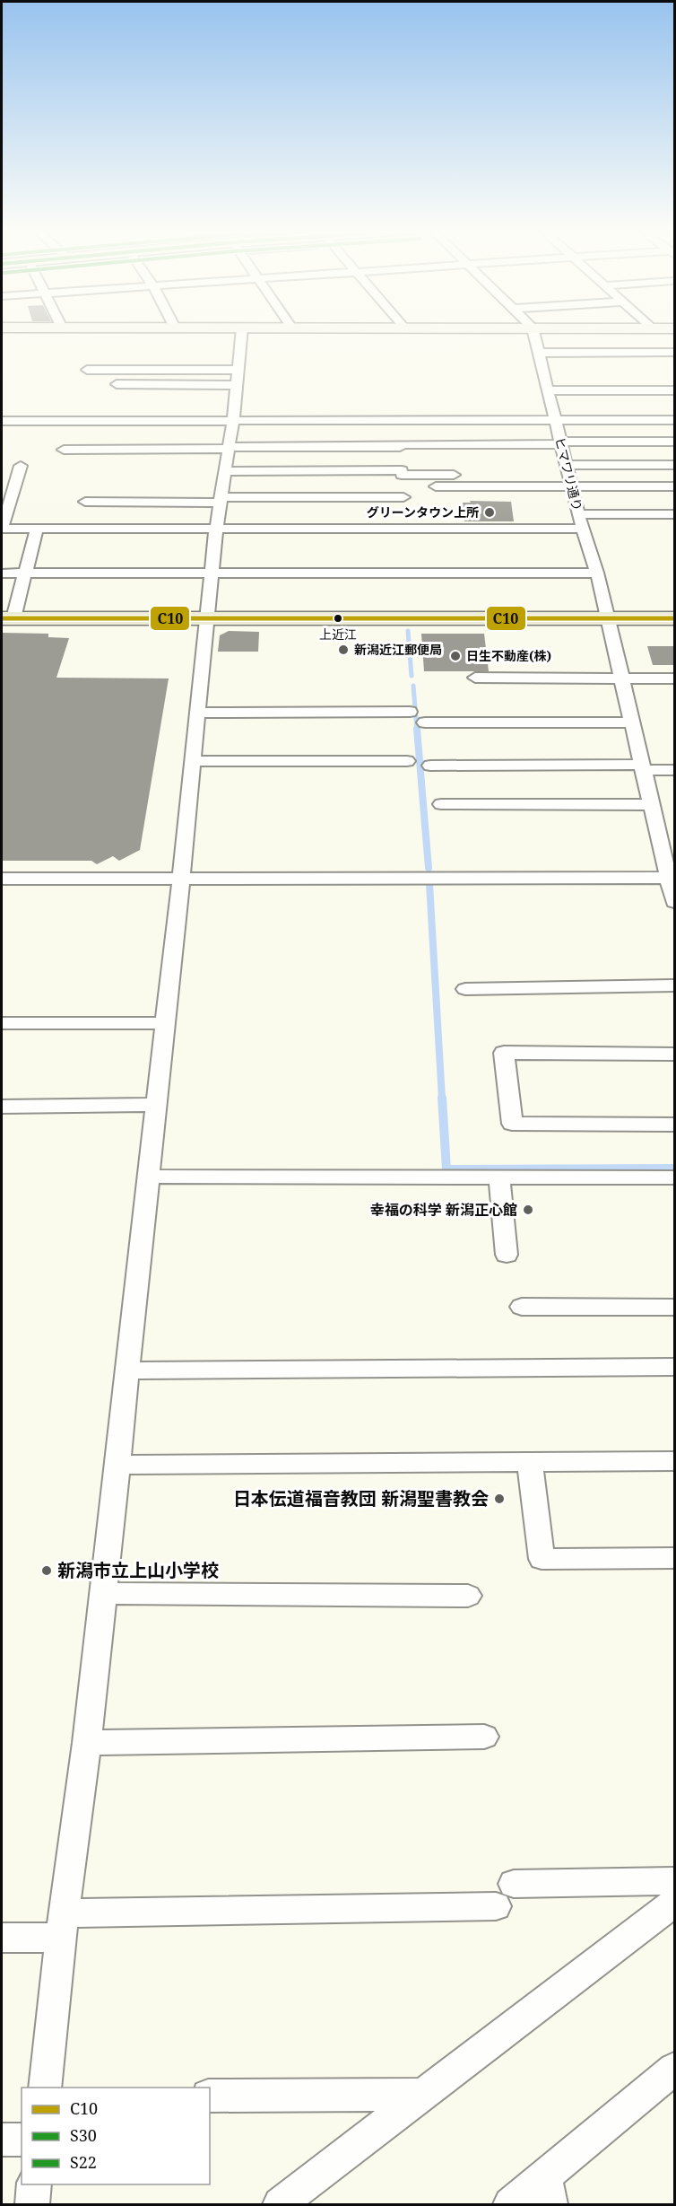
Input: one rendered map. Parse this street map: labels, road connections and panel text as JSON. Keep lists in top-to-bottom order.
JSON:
{
  "streets": {
    "street": ["ヒマワリ通り"]
  },
  "places": [
    "グリーンタウン上所",
    "上近江",
    "新潟近江郵便局",
    "日生不動産(株)",
    "幸福の科学 新潟正心館",
    "日本伝道福音教団 新潟聖書教会",
    "新潟市立上山小学校"
  ],
  "lines": ["transit line C10"],
  "legend": ["C10", "S30", "S22"]
}
